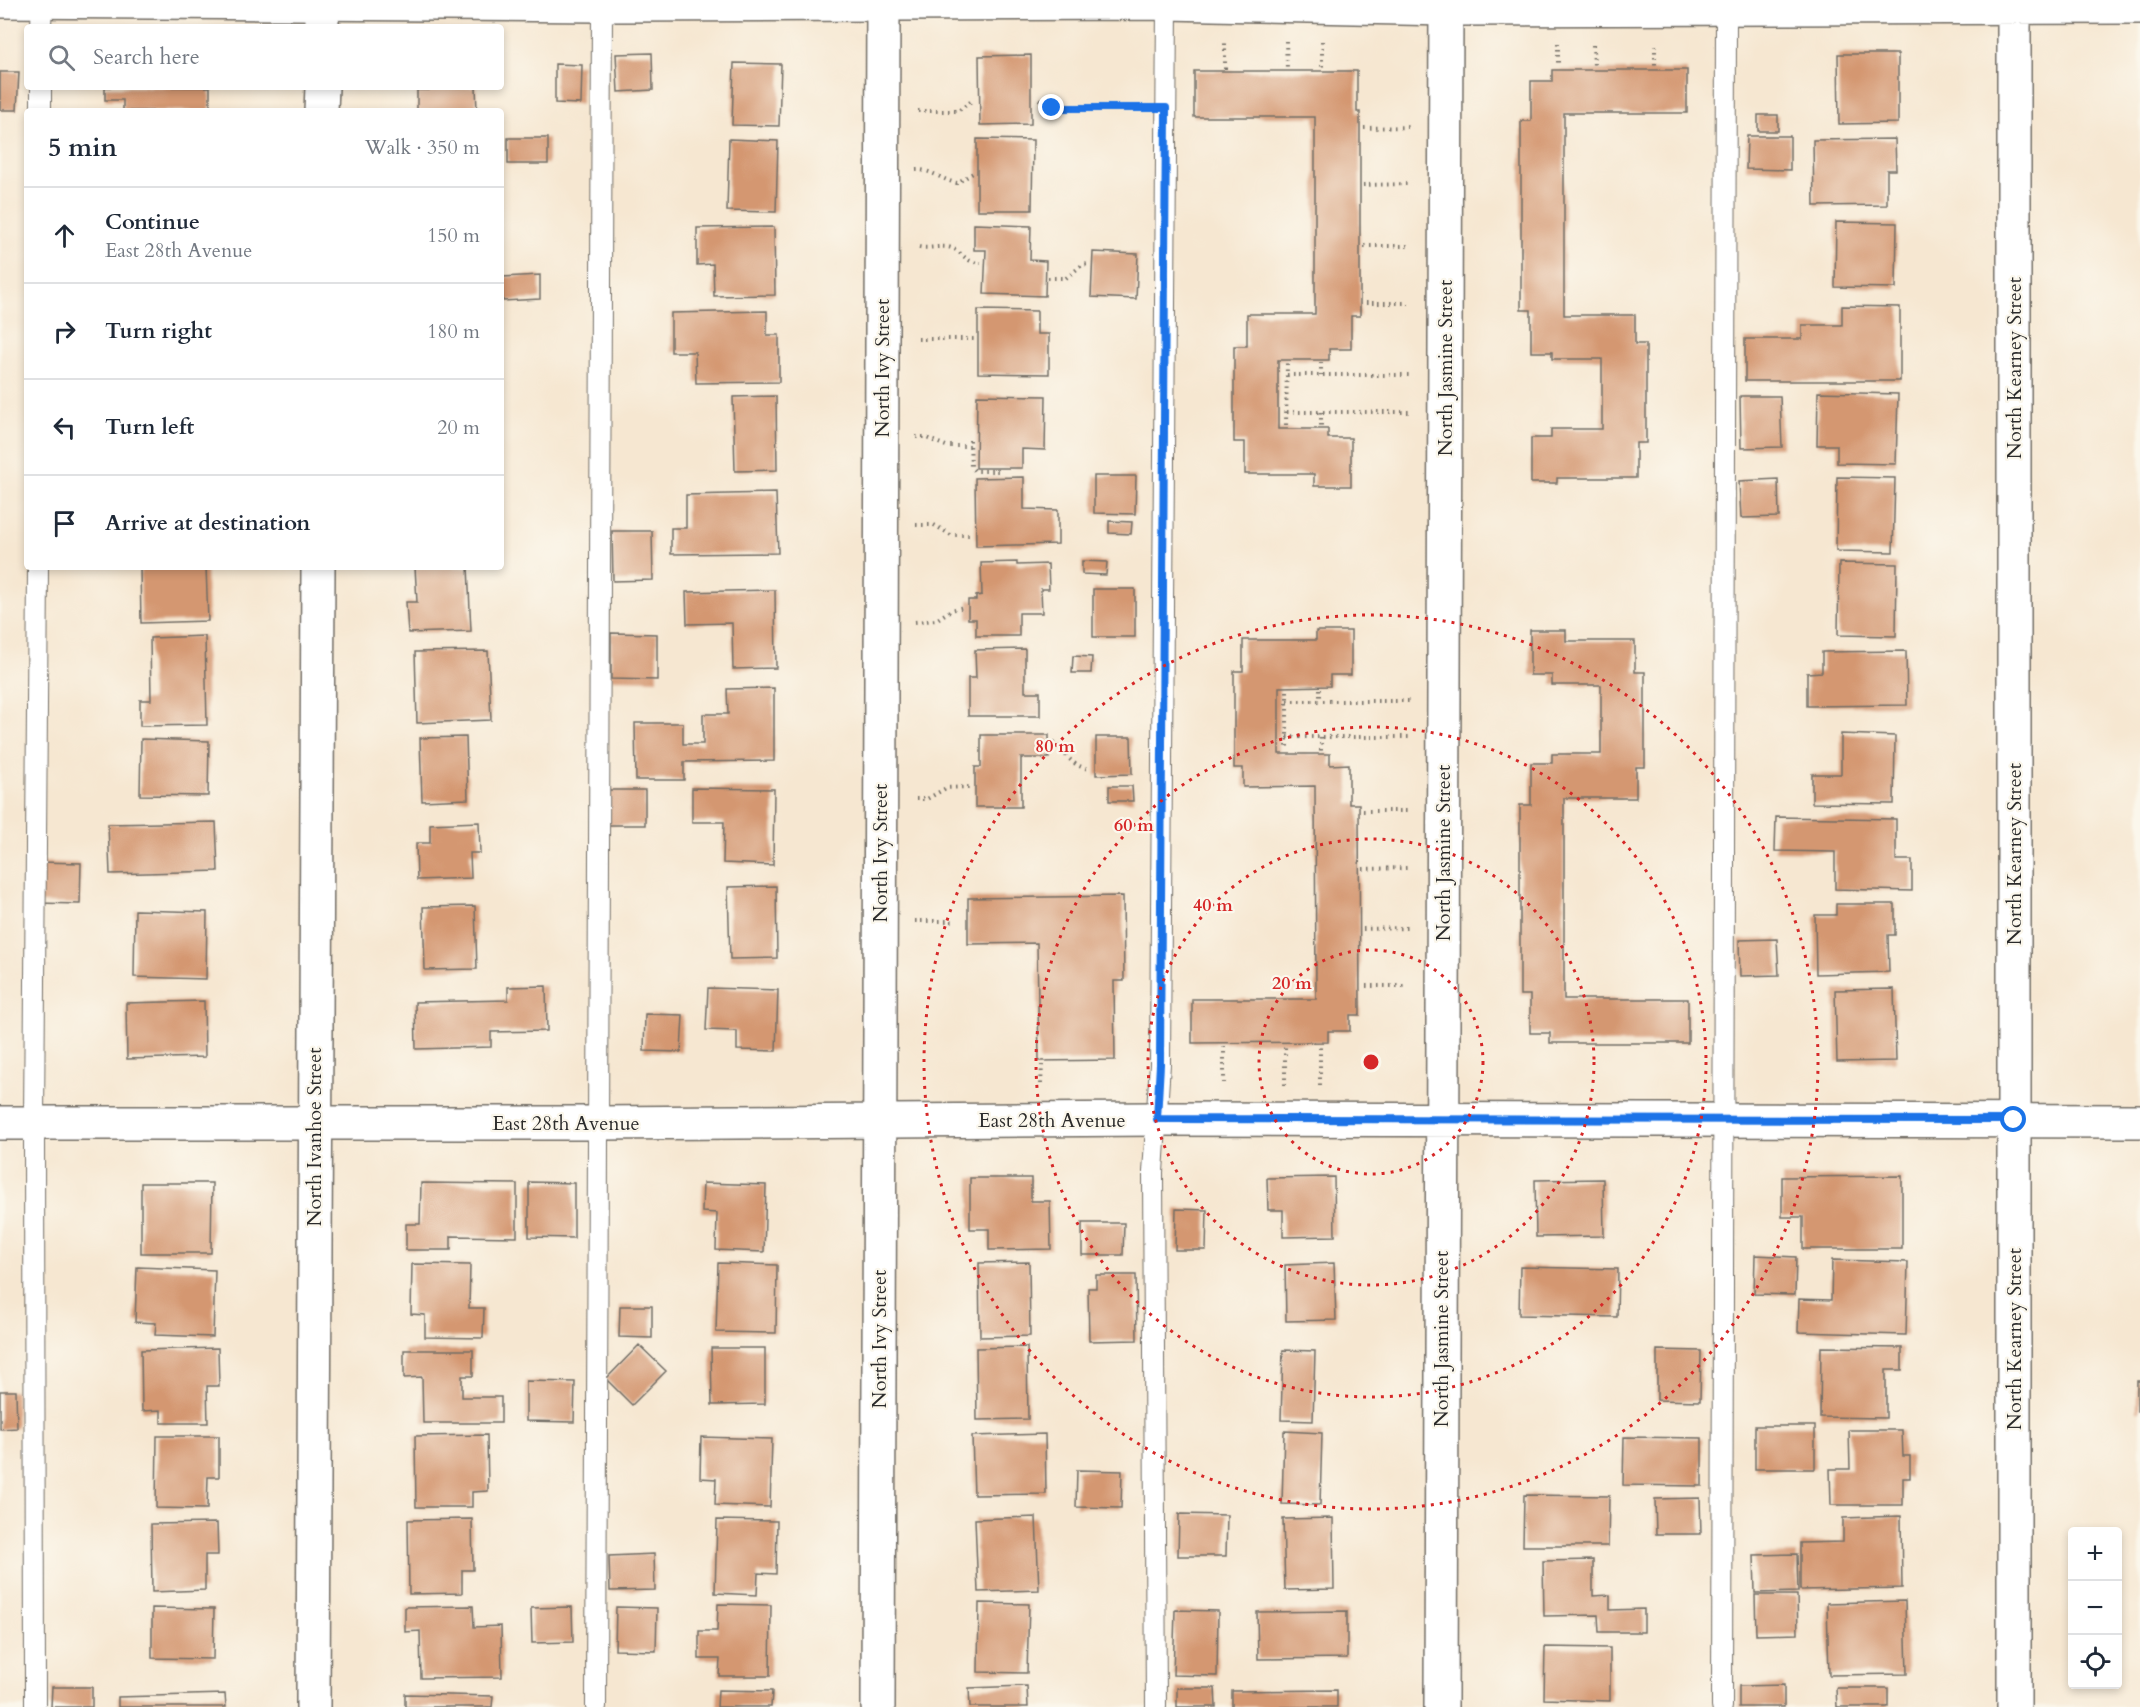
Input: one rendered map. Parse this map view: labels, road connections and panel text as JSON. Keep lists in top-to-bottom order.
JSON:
{
  "streets": {
    "street": [
      "North Ivy Street",
      "North Jasmine Street",
      "North Kearney Street",
      "East 28th Avenue",
      "North Ivanhoe Street"
    ]
  },
  "crossings": [
    ["North Ivy Street", "East 28th Avenue"],
    ["North Jasmine Street", "East 28th Avenue"],
    ["North Kearney Street", "East 28th Avenue"],
    ["East 28th Avenue", "North Ivanhoe Street"]
  ],
  "page": {
    "search": "Search here",
    "heading": ["5 min", "Walk · 350 m"],
    "list": [
      ["Continue", "East 28th Avenue", "150 m"],
      ["Turn right", "180 m"],
      ["Turn left", "20 m"],
      "Arrive at destination"
    ],
    "map_buttons": ["+", "−"]
  },
  "rings": [
    "80 m",
    "60 m",
    "40 m",
    "20 m"
  ]
}
